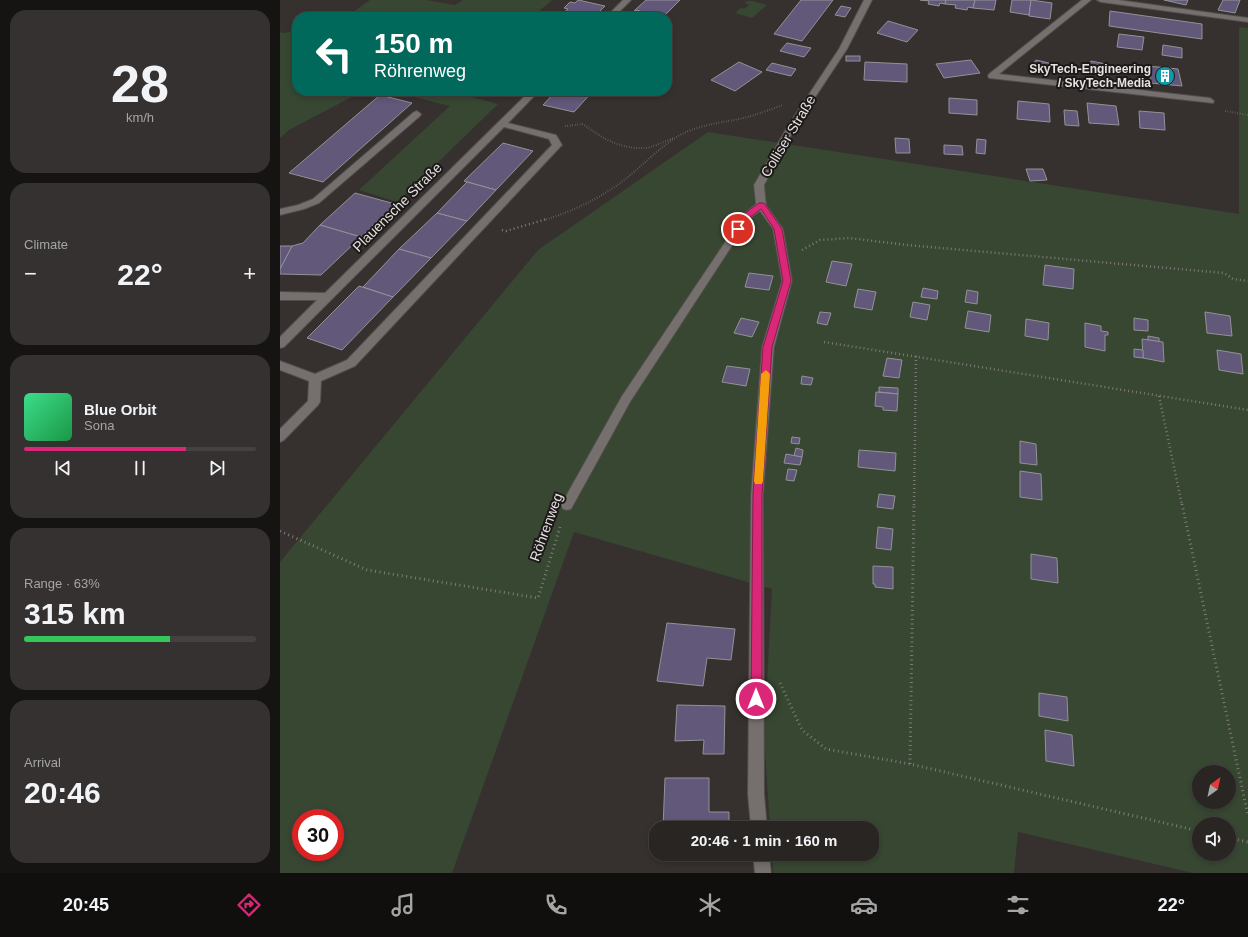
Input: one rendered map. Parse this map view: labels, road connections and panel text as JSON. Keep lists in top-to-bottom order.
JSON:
{
  "streets": {
    "street": ["Colliser Straße", "Plauensche Straße", "Röhrenweg"]
  },
  "crossings": [
    ["Colliser Straße", "Röhrenweg"]
  ],
  "places": {
    "building": ["SkyTech-Engineering / SkyTech-Media"]
  },
  "north": "top right",
  "page": {
    "tile": [
      ["28", "km/h"],
      "Climate",
      ["Range · 63%", "315 km"],
      ["Arrival", "20:46"]
    ],
    "turn": ["150 m", "Röhrenweg"],
    "heat": ["−", "22°", "+"],
    "song": ["Blue Orbit", "Sona"],
    "limit": "30",
    "trip": "20:46 · 1 min · 160 m",
    "tabs": ["20:45", "22°"]
  }
}
